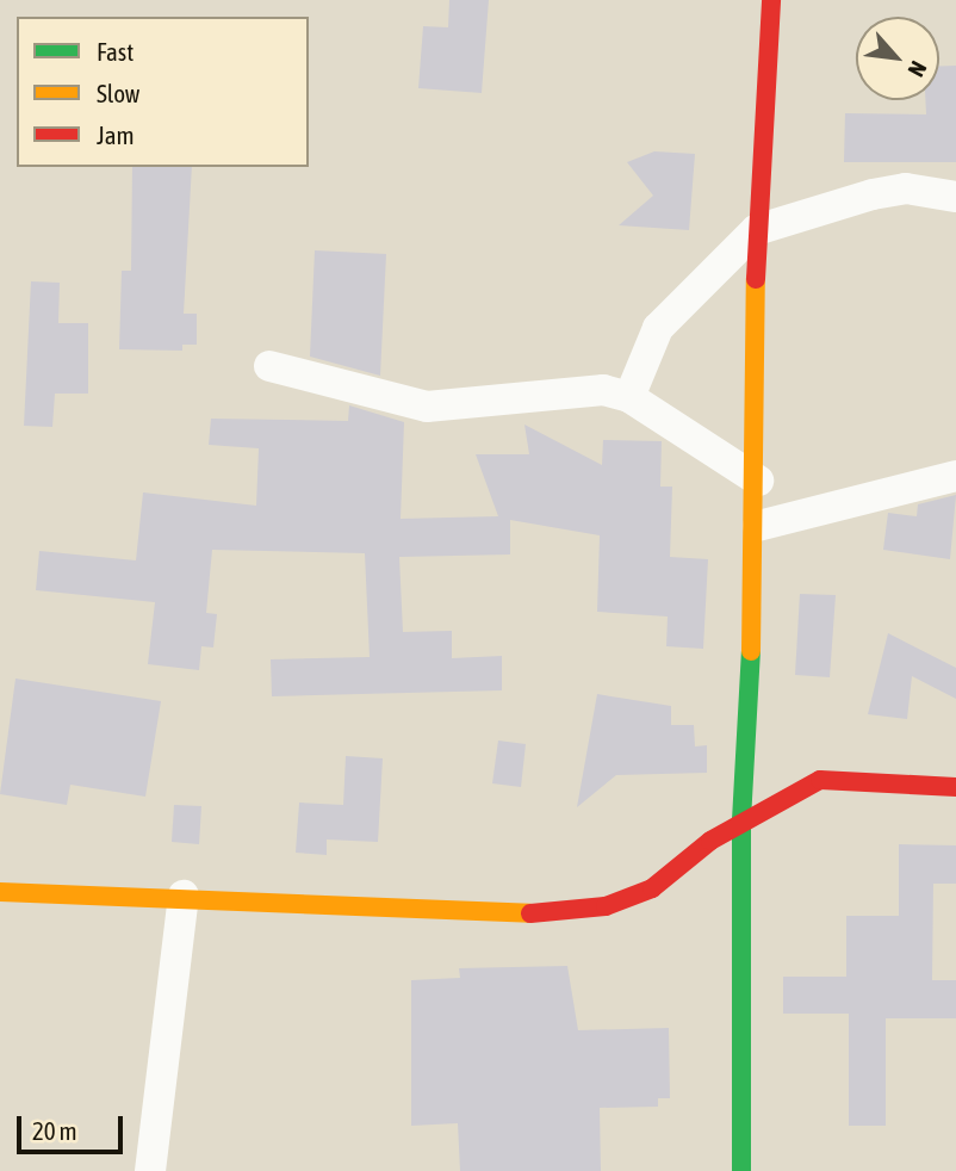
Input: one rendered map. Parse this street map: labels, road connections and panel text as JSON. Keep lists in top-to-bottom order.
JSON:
{
  "legend": ["Fast", "Slow", "Jam"],
  "scale_bar": "20 m",
  "north": "bottom right"
}
